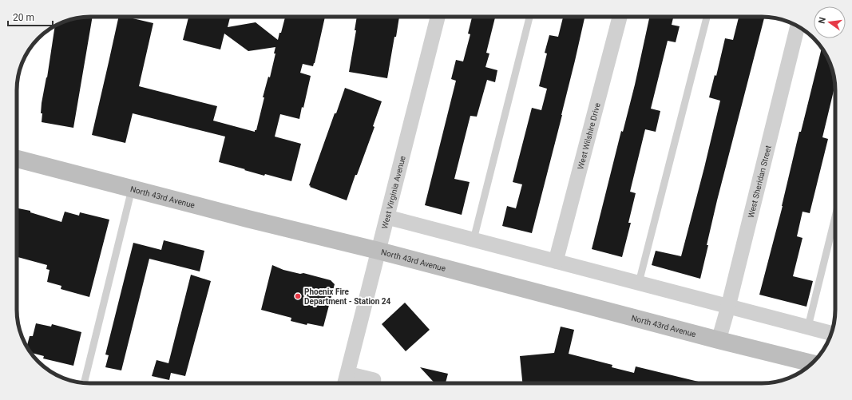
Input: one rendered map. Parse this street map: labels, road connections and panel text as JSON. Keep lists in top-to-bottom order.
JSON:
{
  "streets": {
    "main road": ["North 43rd Avenue"],
    "street": ["West Wilshire Drive", "West Sheridan Street", "West Virginia Avenue"]
  },
  "crossings": [
    ["West Sheridan Street", "North 43rd Avenue"],
    ["West Virginia Avenue", "North 43rd Avenue"]
  ],
  "places": ["Phoenix Fire Department - Station 24"],
  "scale_bar": "20 m",
  "north": "left"
}
